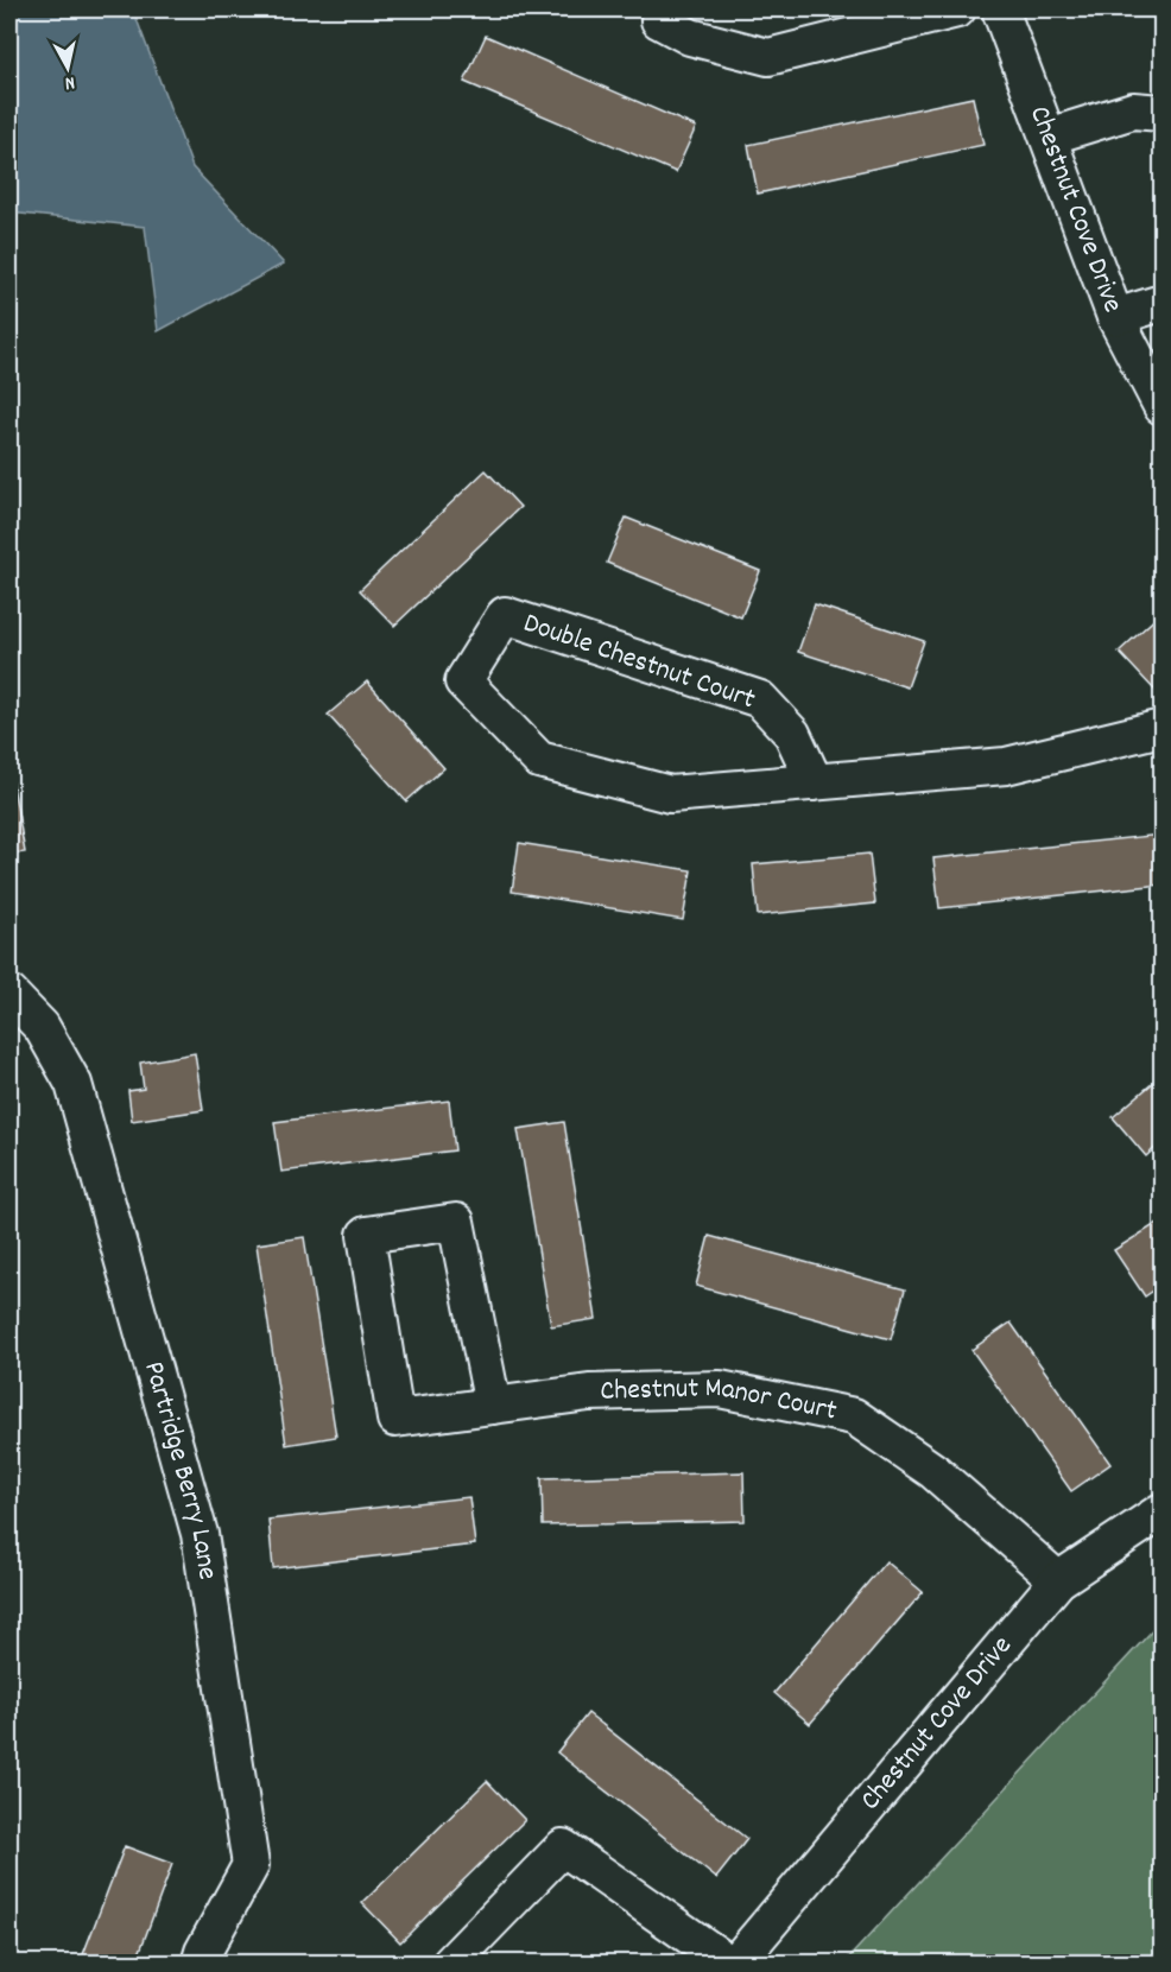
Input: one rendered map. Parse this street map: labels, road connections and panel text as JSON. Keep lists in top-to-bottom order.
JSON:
{
  "streets": {
    "street": [
      "Chestnut Cove Drive",
      "Double Chestnut Court",
      "Chestnut Manor Court",
      "Partridge Berry Lane"
    ]
  },
  "crossings": [
    ["Chestnut Cove Drive", "Chestnut Manor Court"]
  ],
  "north": "bottom"
}
